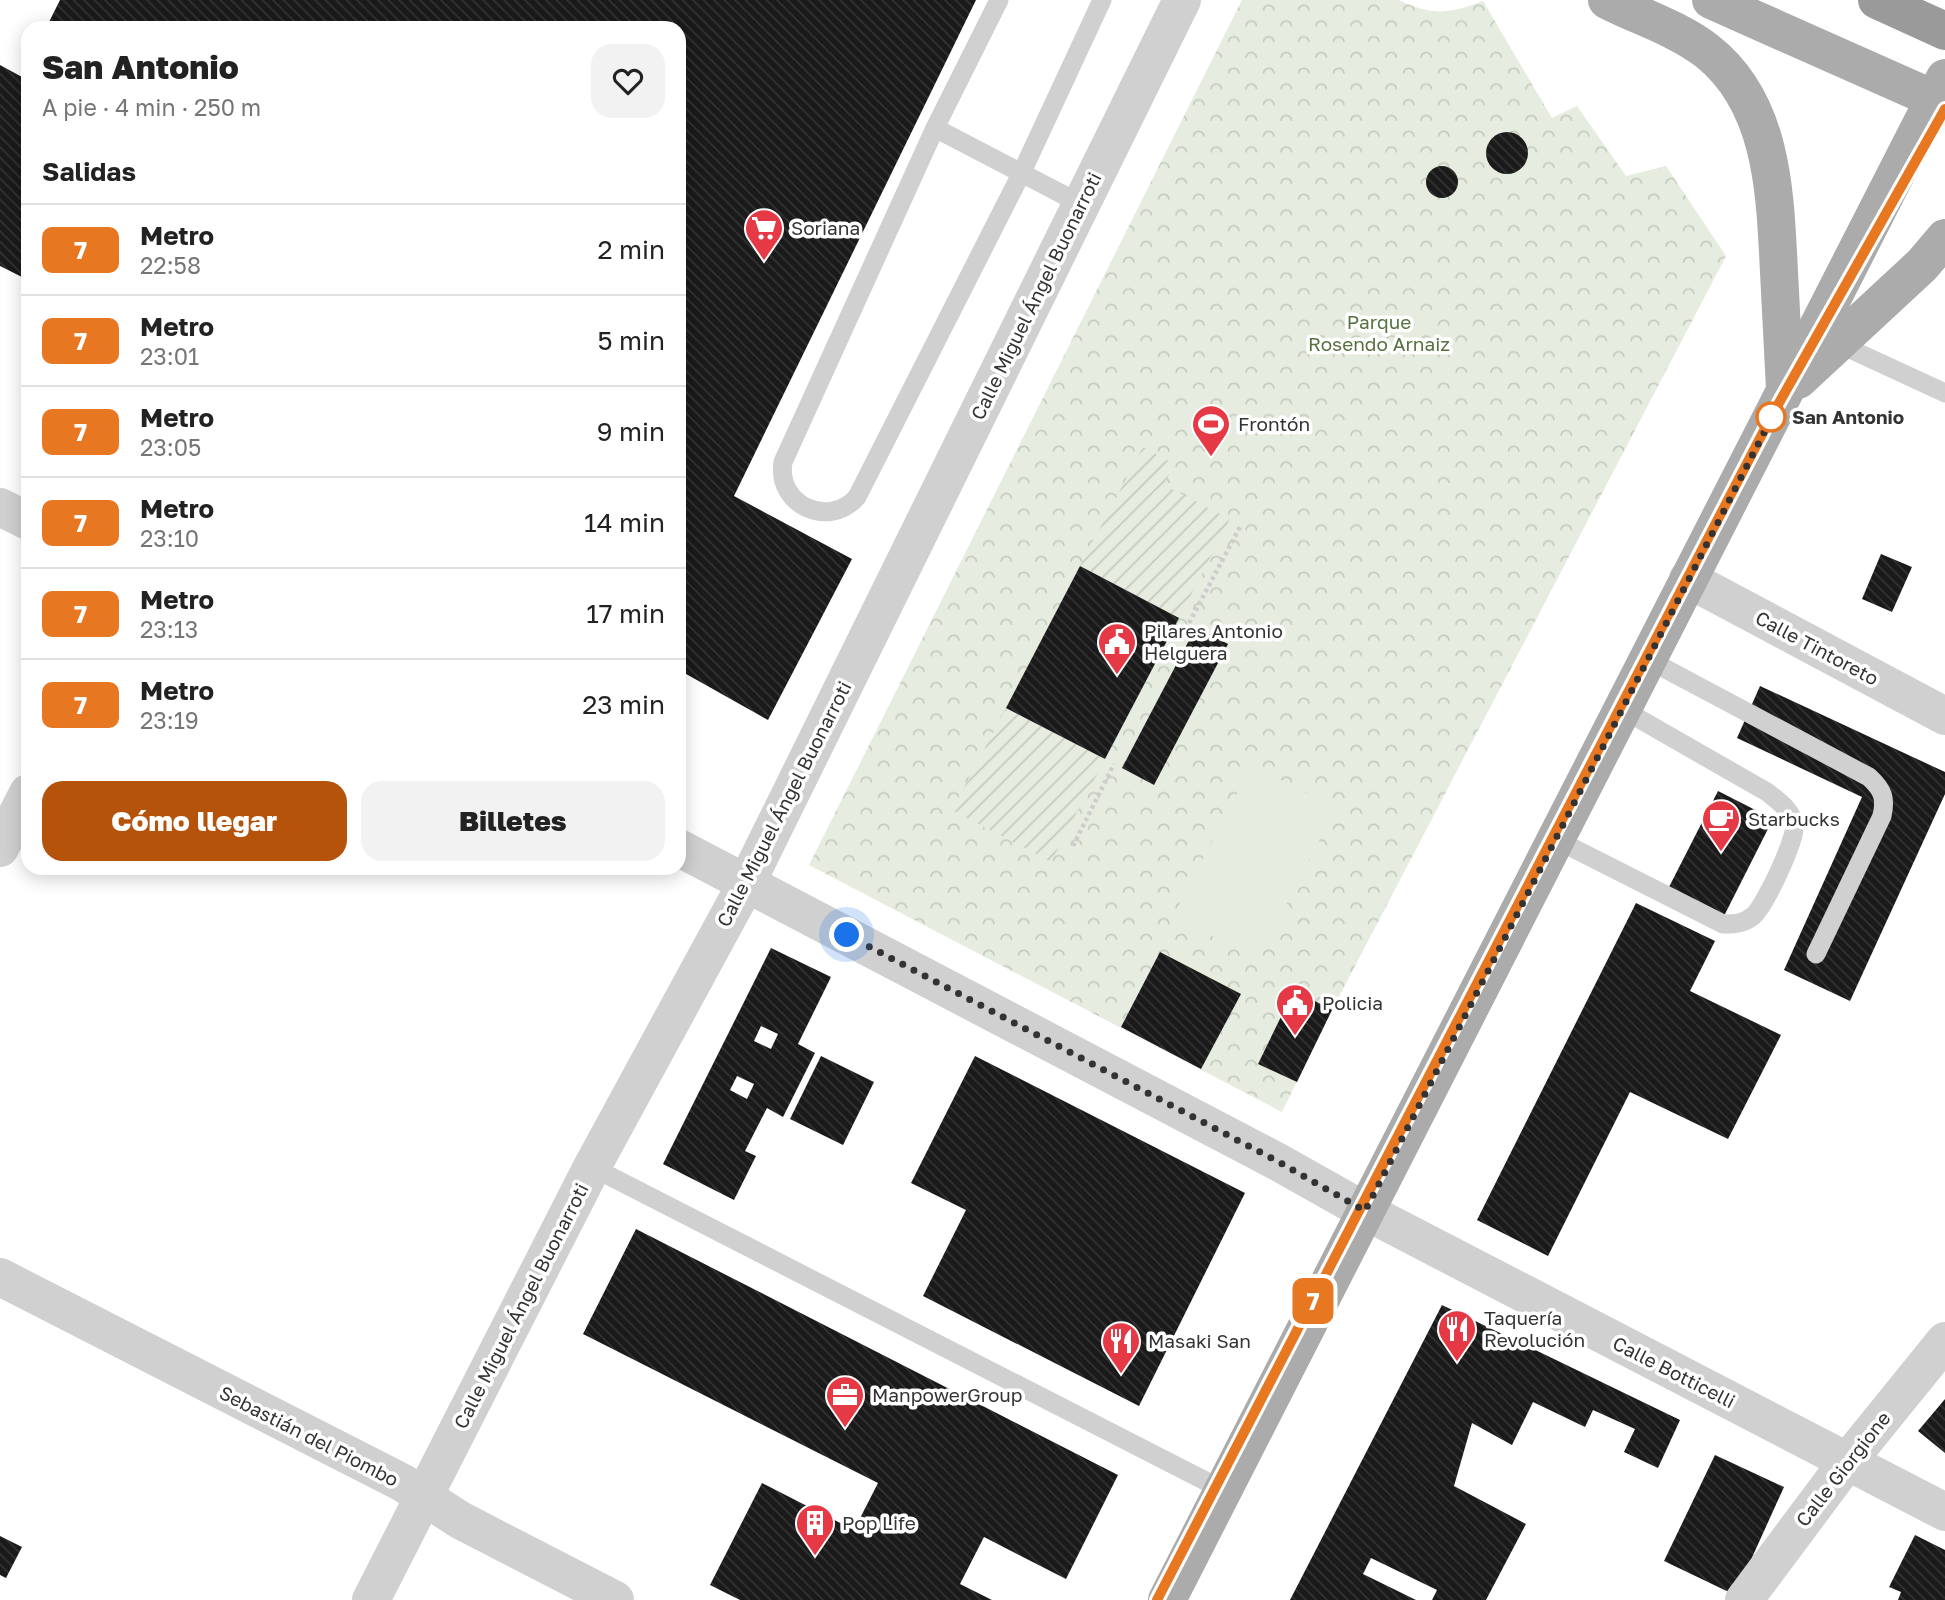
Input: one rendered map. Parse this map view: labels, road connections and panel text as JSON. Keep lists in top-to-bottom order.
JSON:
{
  "streets": {
    "street": [
      "Calle Miguel Ángel Buonarroti",
      "Calle Tintoreto",
      "Calle Botticelli",
      "Sebastián del Piombo",
      "Calle Giorgione"
    ]
  },
  "crossings": [
    ["Calle Miguel Ángel Buonarroti", "Calle Botticelli"],
    ["Calle Miguel Ángel Buonarroti", "Sebastián del Piombo"],
    ["Calle Botticelli", "Calle Giorgione"]
  ],
  "parks": ["Parque Rosendo Arnaiz"],
  "places": {
    "supermarket": ["Soriana"],
    "other": ["San Antonio"],
    "sports": ["Frontón"],
    "public building": ["Pilares Antonio Helguera", "Policia"],
    "cafe": ["Starbucks"],
    "restaurant": ["Taquería Revolución", "Masaki San"],
    "office": ["ManpowerGroup"],
    "building": ["Pop Life"]
  },
  "lines": ["metro line 7"],
  "page": {
    "on_map": "7",
    "heading": [
      ["San Antonio", "A pie · 4 min · 250 m"],
      "Salidas"
    ],
    "list": [
      {
        "mark": "7",
        "name": "Metro",
        "note": "22:58",
        "value": "2 min"
      },
      {
        "mark": "7",
        "name": "Metro",
        "note": "23:01",
        "value": "5 min"
      },
      {
        "mark": "7",
        "name": "Metro",
        "note": "23:05",
        "value": "9 min"
      },
      {
        "mark": "7",
        "name": "Metro",
        "note": "23:10",
        "value": "14 min"
      },
      {
        "mark": "7",
        "name": "Metro",
        "note": "23:13",
        "value": "17 min"
      },
      {
        "mark": "7",
        "name": "Metro",
        "note": "23:19",
        "value": "23 min"
      }
    ],
    "buttons": ["Cómo llegar", "Billetes"]
  }
}
